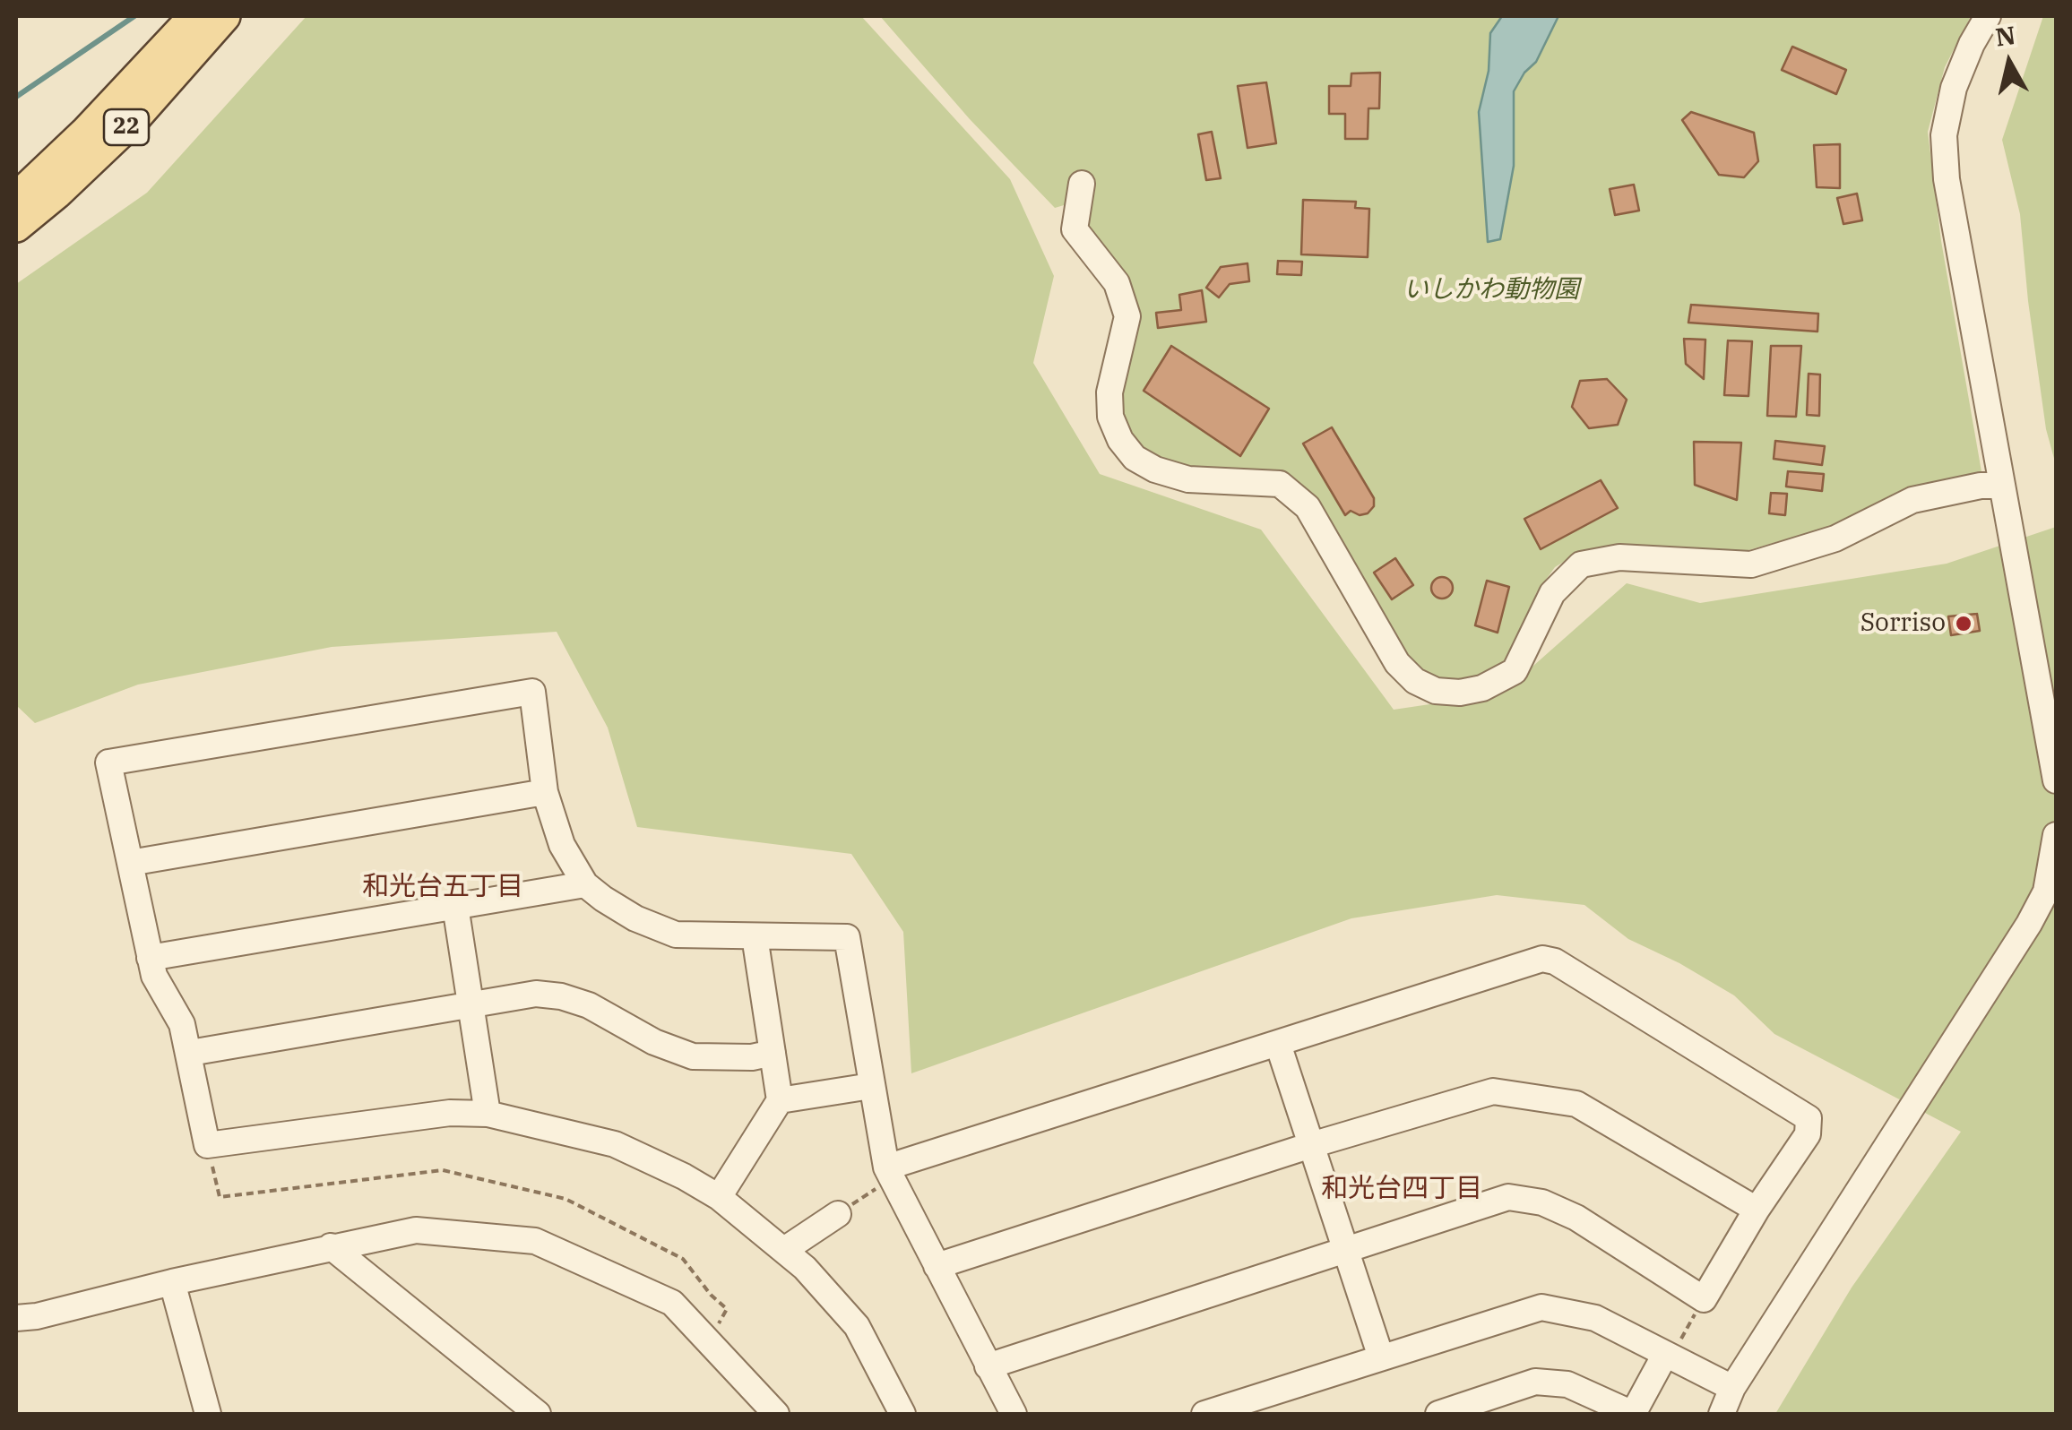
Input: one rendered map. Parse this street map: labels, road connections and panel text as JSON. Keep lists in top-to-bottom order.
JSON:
{
  "streets": {
    "main road": ["22"]
  },
  "districts": ["和光台五丁目", "和光台四丁目"],
  "parks": ["いしかわ動物園"],
  "places": ["Sorriso"],
  "north": "top"
}
